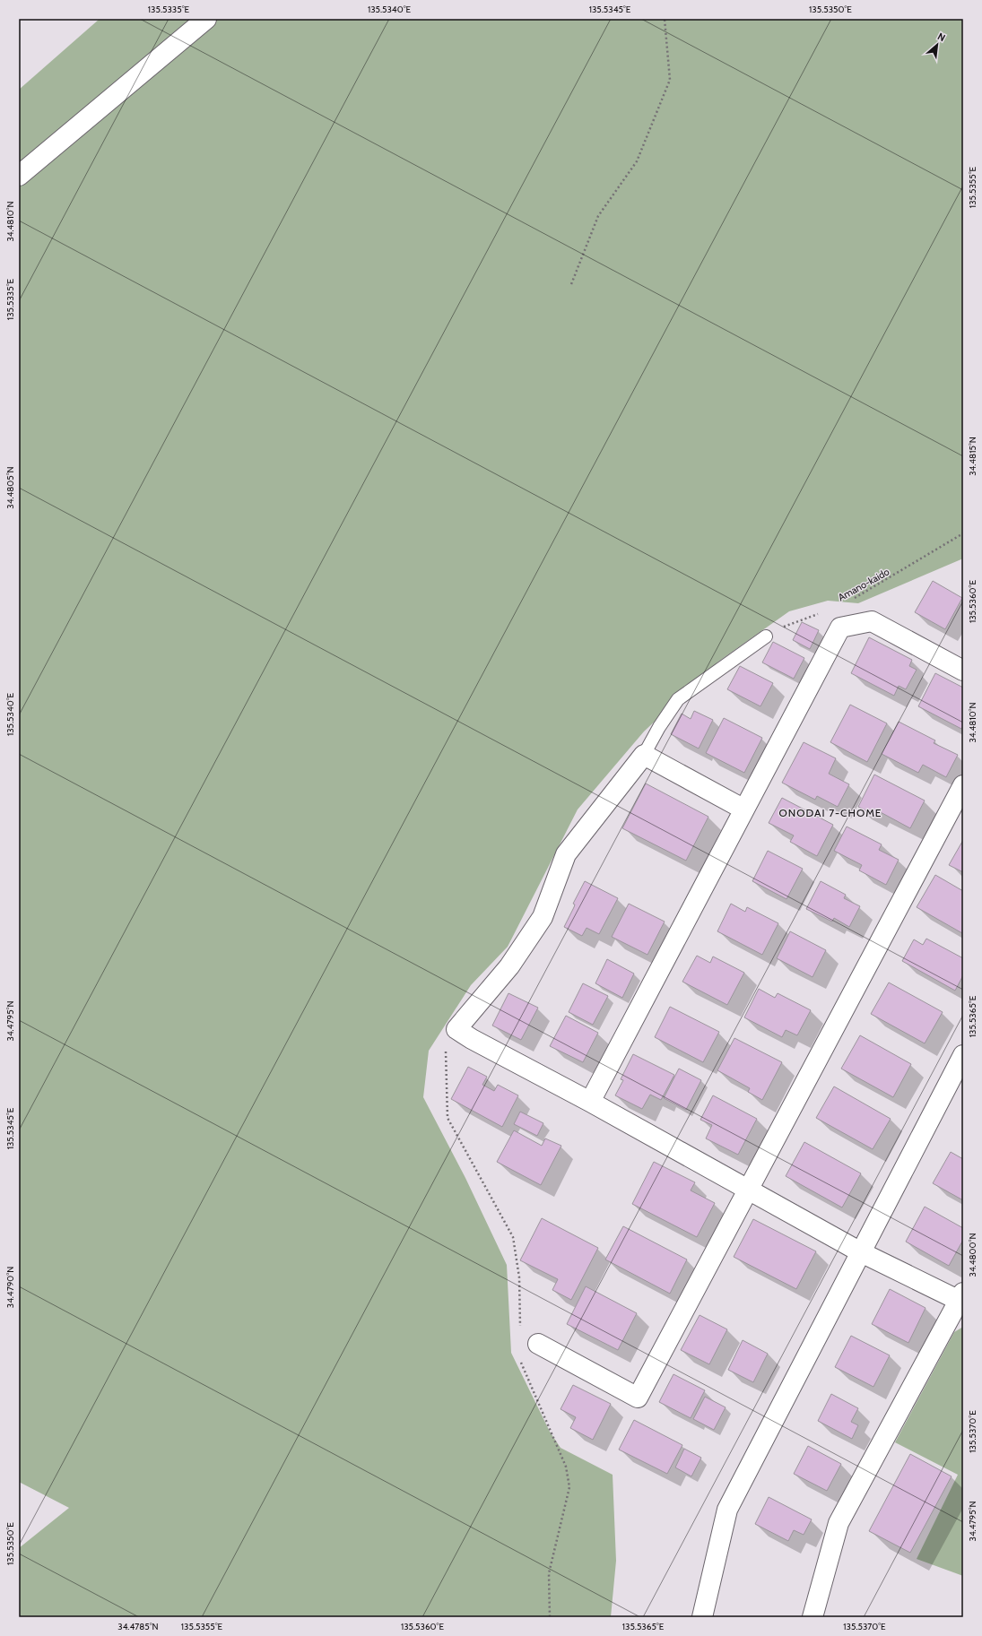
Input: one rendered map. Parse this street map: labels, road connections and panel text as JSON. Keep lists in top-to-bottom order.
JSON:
{
  "streets": {
    "path": ["Amano-kaido"]
  },
  "districts": ["ONODAI 7-CHOME"],
  "north": "top right",
  "coordinates": [
    "135.5335°E",
    "135.5340°E",
    "135.5345°E",
    "135.5350°E",
    "135.5355°E",
    "34.4810°N",
    "34.4815°N",
    "34.4805°N",
    "135.5360°E",
    "135.5365°E",
    "34.4795°N",
    "34.4800°N",
    "34.4790°N",
    "135.5370°E",
    "34.4785°N"
  ]
}
